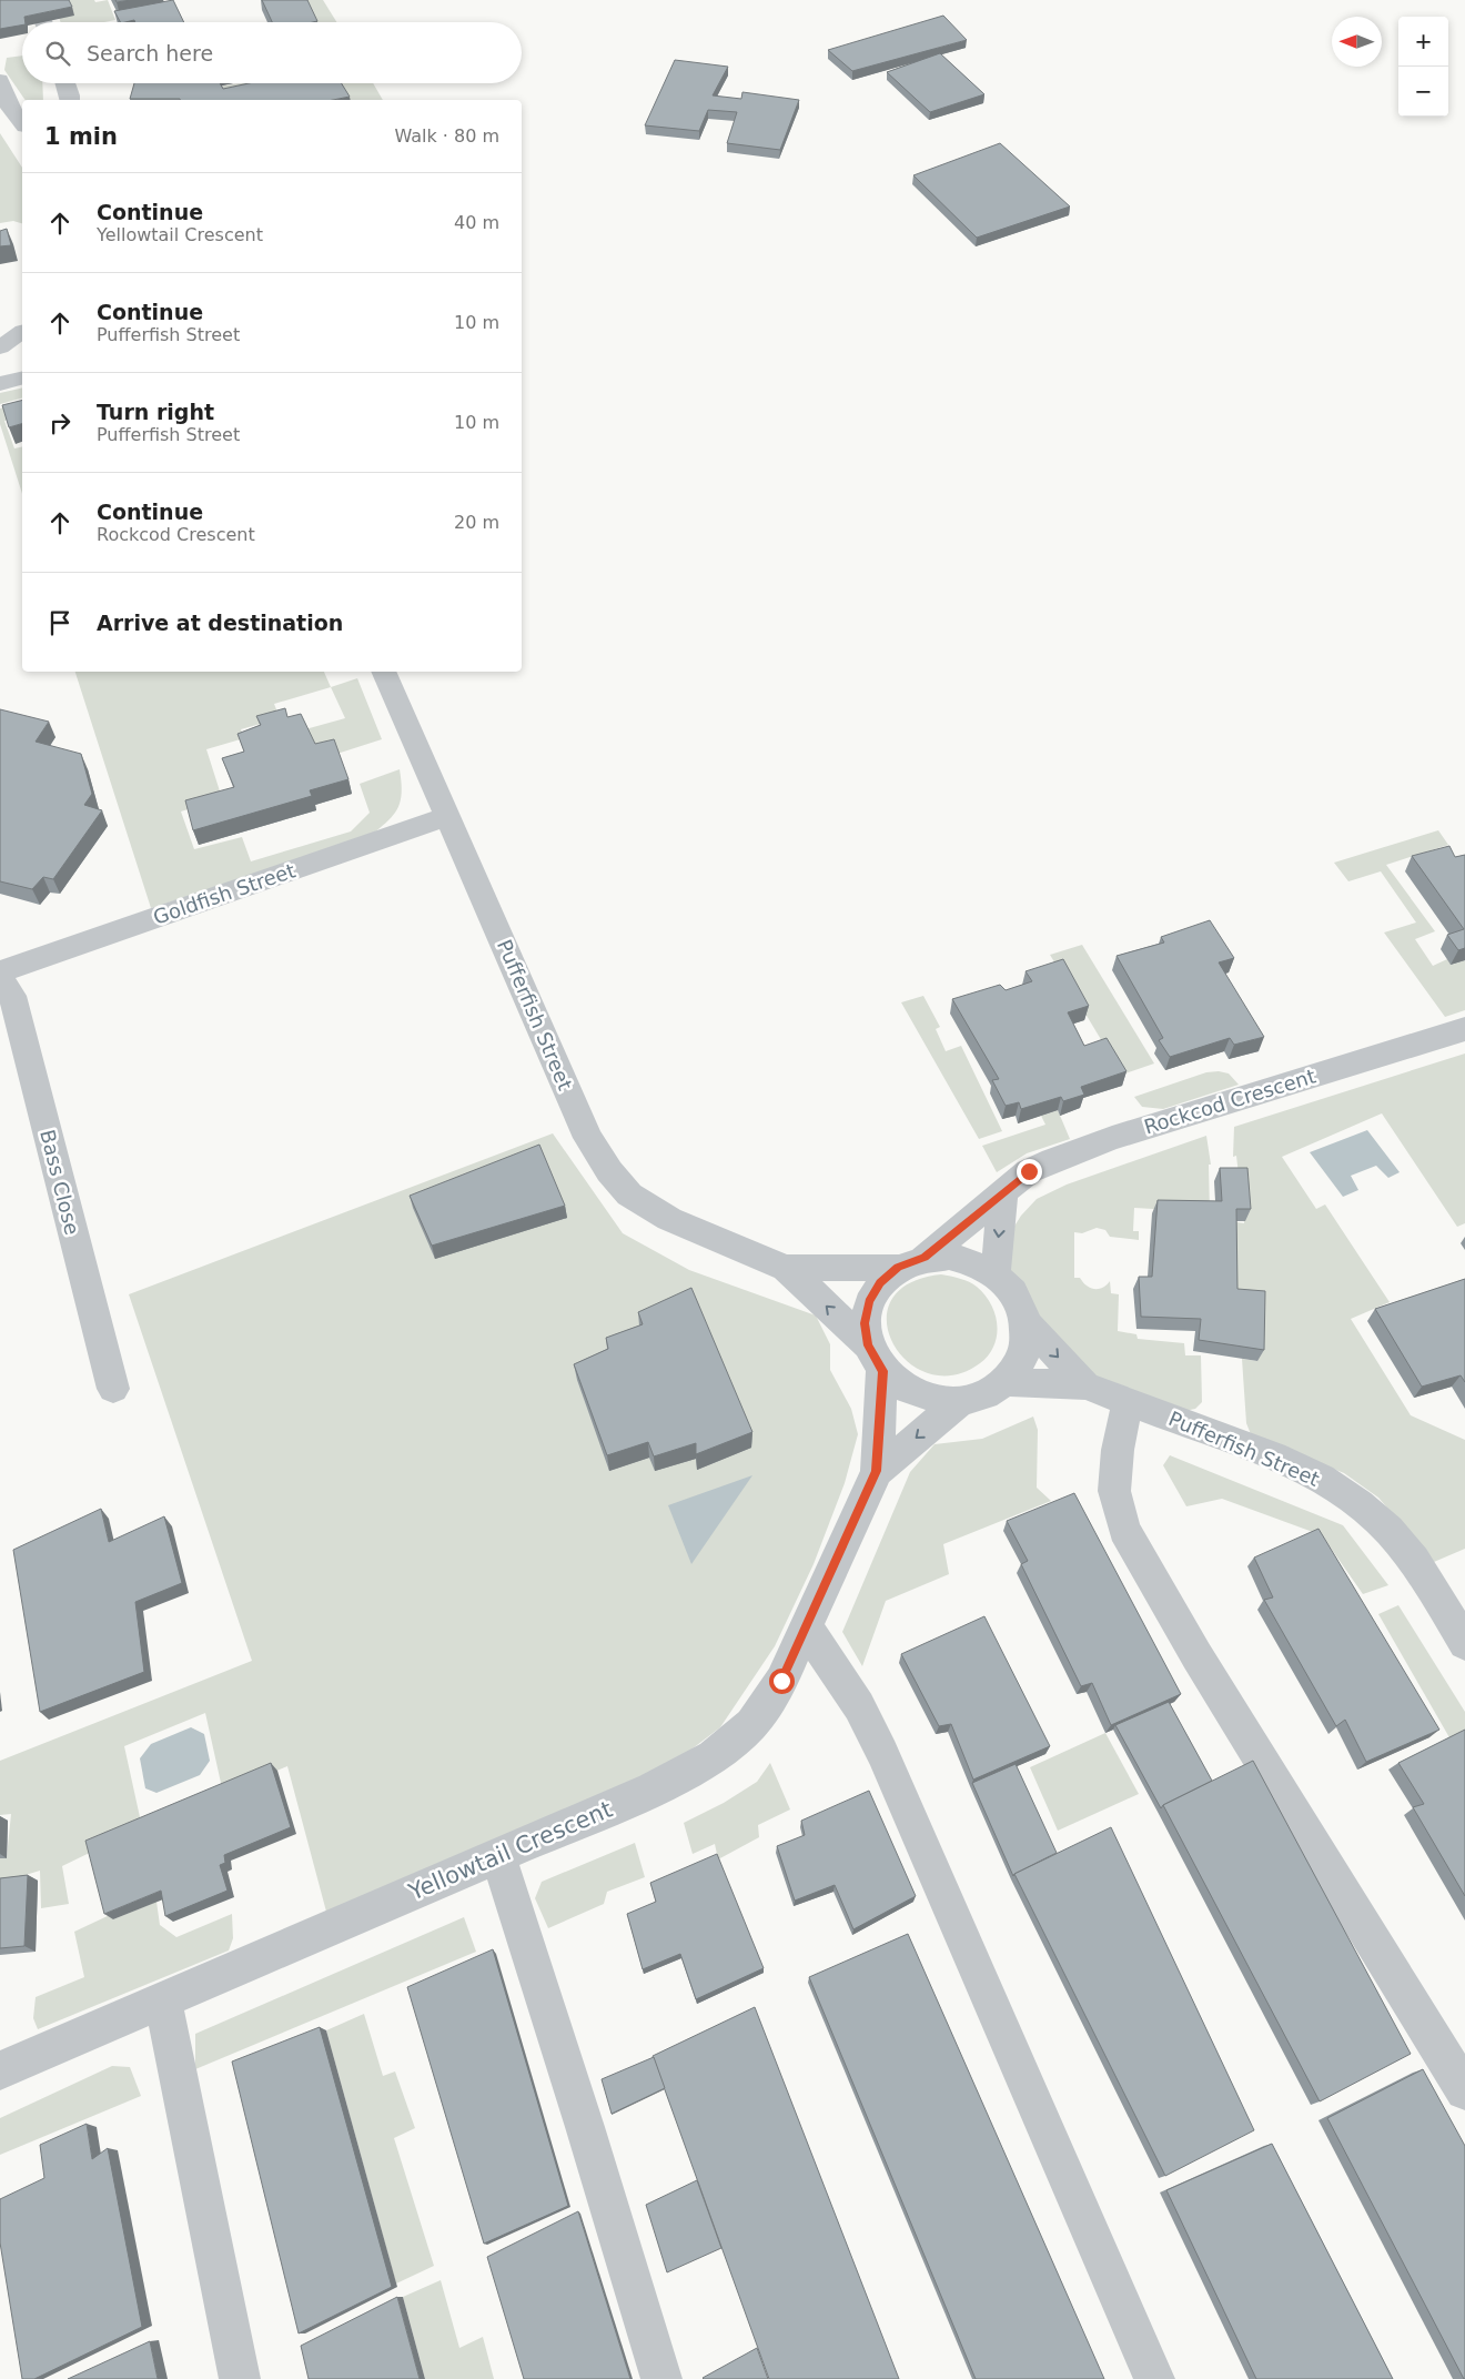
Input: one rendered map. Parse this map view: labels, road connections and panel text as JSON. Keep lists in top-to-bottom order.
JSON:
{
  "streets": {
    "street": [
      "Goldfish Street",
      "Pufferfish Street",
      "Rockcod Crescent",
      "Bass Close",
      "Yellowtail Crescent"
    ]
  },
  "crossings": [
    ["Goldfish Street", "Pufferfish Street"],
    ["Pufferfish Street", "Rockcod Crescent"],
    ["Pufferfish Street", "Yellowtail Crescent"],
    ["Rockcod Crescent", "Yellowtail Crescent"]
  ],
  "north": "left",
  "page": {
    "map_buttons": ["+", "−"],
    "search": "Search here",
    "heading": ["1 min", "Walk · 80 m"],
    "list": [
      ["Continue", "Yellowtail Crescent", "40 m"],
      ["Continue", "Pufferfish Street", "10 m"],
      ["Turn right", "Pufferfish Street", "10 m"],
      ["Continue", "Rockcod Crescent", "20 m"],
      "Arrive at destination"
    ]
  }
}
